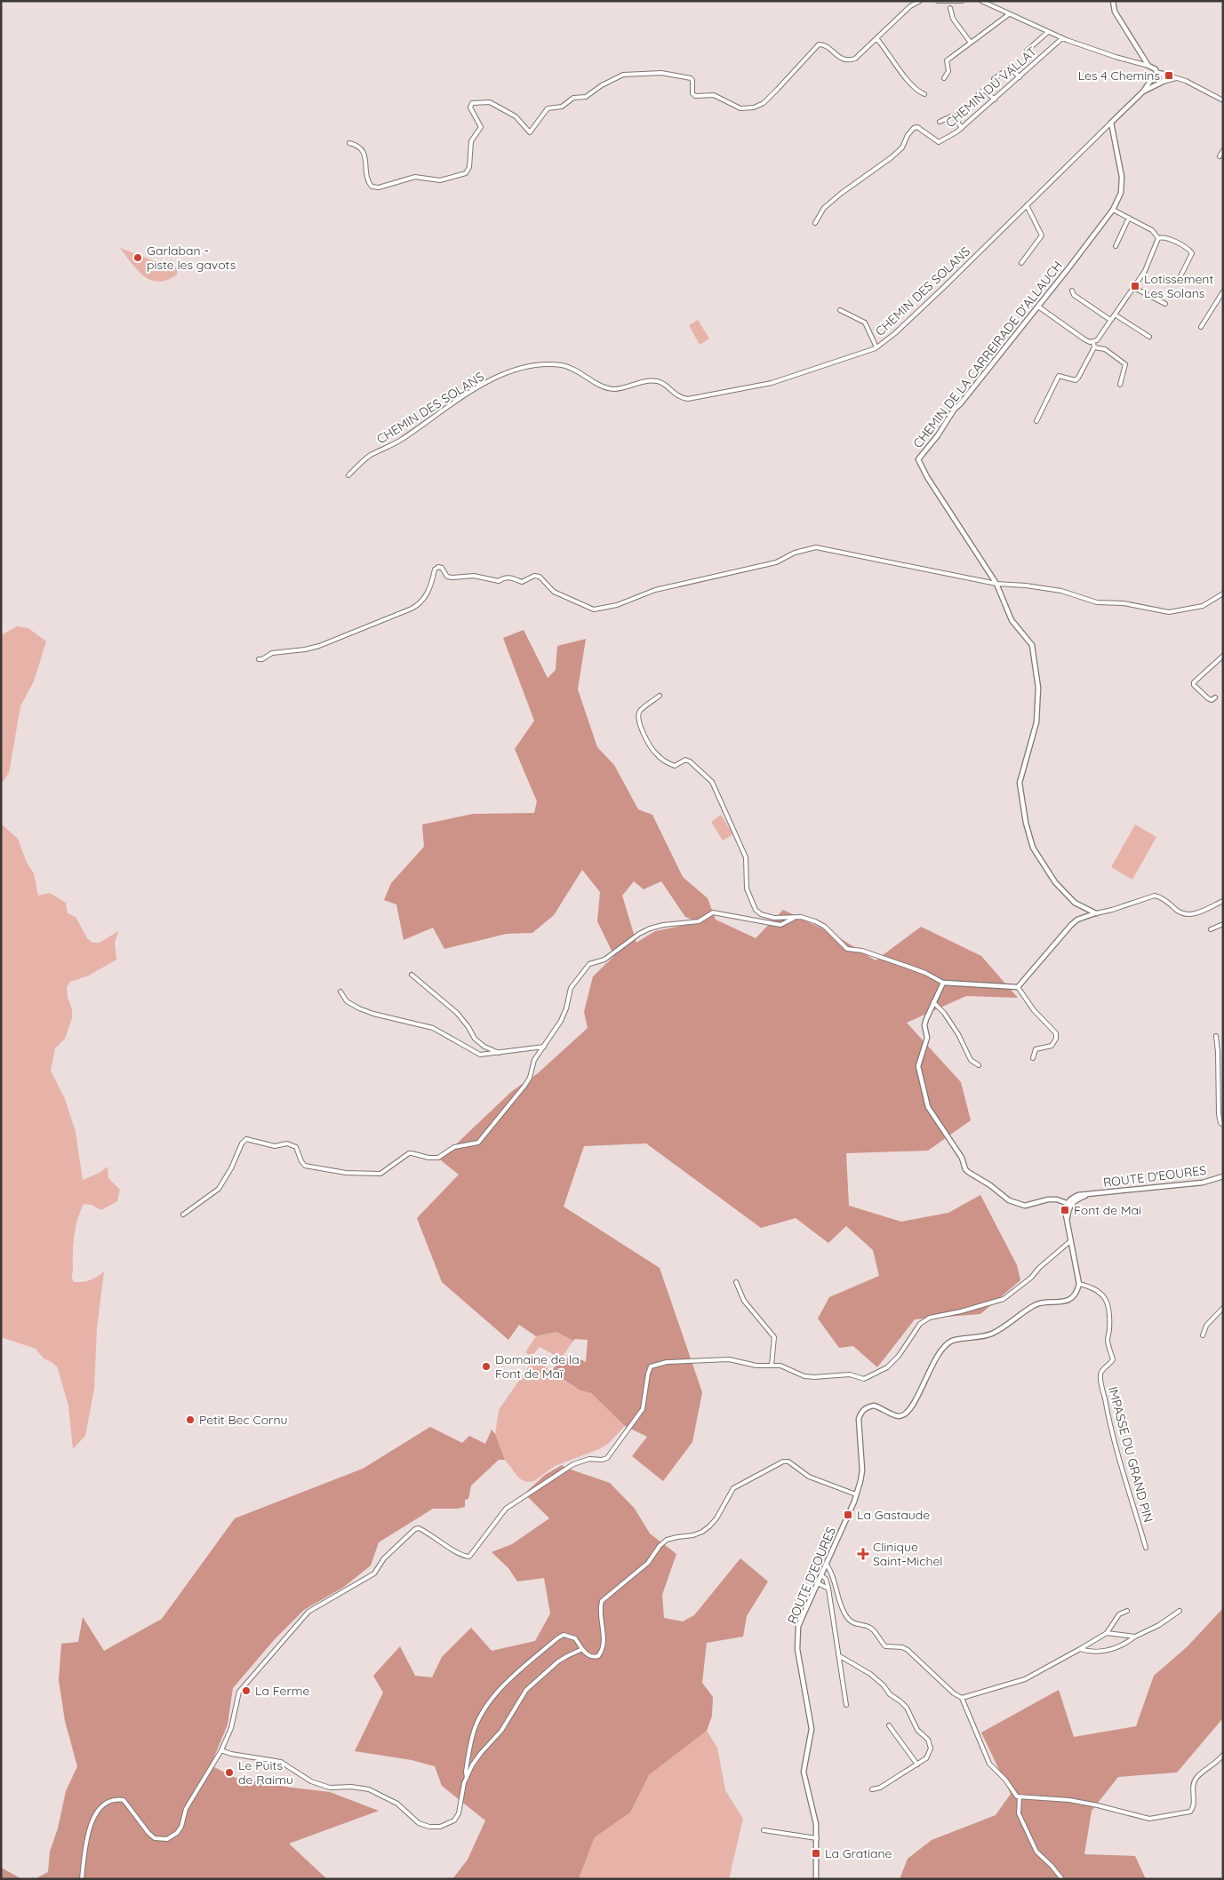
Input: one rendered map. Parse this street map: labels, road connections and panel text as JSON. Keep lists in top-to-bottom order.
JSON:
{
  "streets": {
    "street": [
      "CHEMIN DU VALLAT",
      "CHEMIN DES SOLANS",
      "CHEMIN DE LA CARREIRADE D'ALLAUCH",
      "ROUTE D'EOURES",
      "IMPASSE DU GRAND PIN"
    ]
  },
  "crossings": [
    ["CHEMIN DES SOLANS", "CHEMIN DE LA CARREIRADE D'ALLAUCH"],
    ["ROUTE D'EOURES", "IMPASSE DU GRAND PIN"]
  ],
  "places": {
    "transit": [
      "Les 4 Chemins",
      "Lotissement Les Solans",
      "Font de Mai",
      "La Gastaude",
      "La Gratiane"
    ],
    "other": [
      "Garlaban - piste les gavots",
      "Domaine de la Font de Maï",
      "Petit Bec Cornu",
      "La Ferme",
      "Le Puits de Raimu"
    ],
    "health": ["Clinique Saint-Michel"]
  }
}
